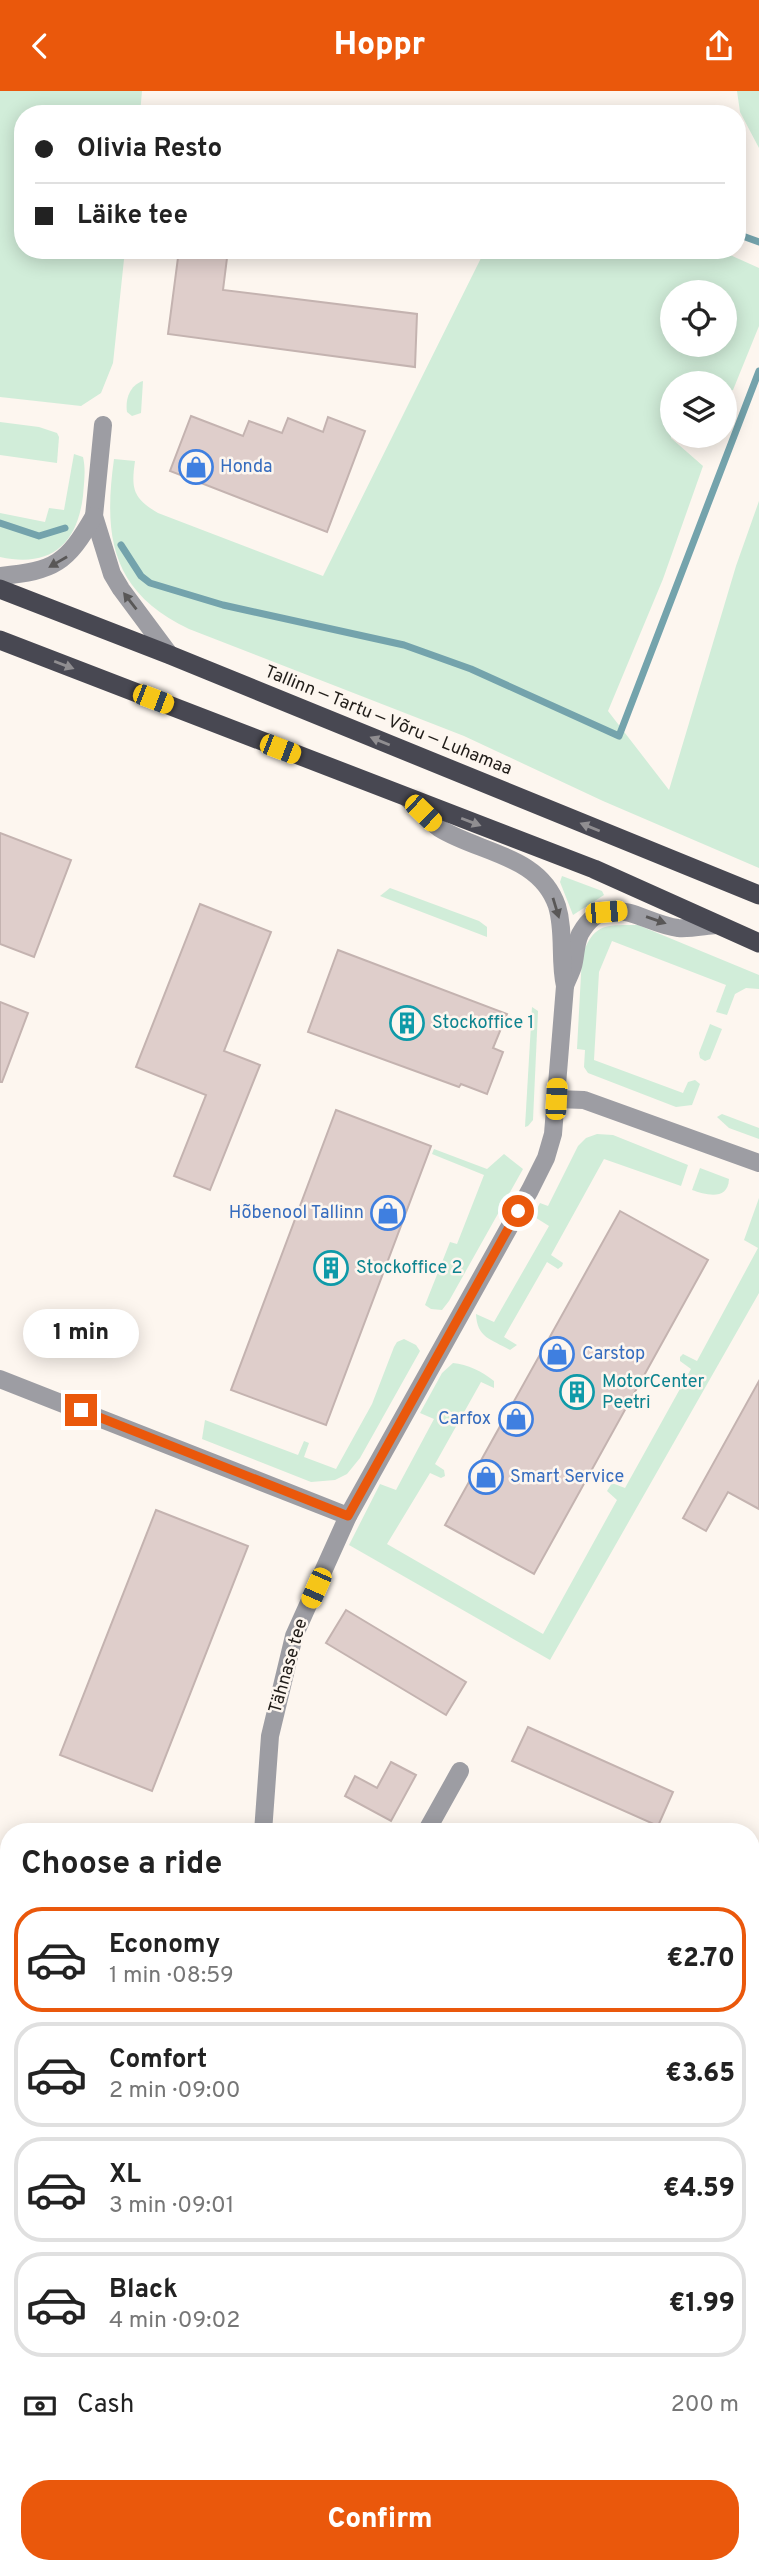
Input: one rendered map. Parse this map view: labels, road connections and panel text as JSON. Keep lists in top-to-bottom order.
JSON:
{
  "streets": {
    "highway": ["Tallinn — Tartu — Võru — Luhamaa"],
    "street": ["Tähnase tee"]
  },
  "places": {
    "shop": [
      "Honda",
      "Hõbenool Tallinn",
      "Carstop",
      "Carfox",
      "Smart Service"
    ],
    "building": ["Stockoffice 1", "Stockoffice 2", "MotorCenter Peetri"]
  },
  "page": {
    "header": "Hoppr",
    "banner": ["Olivia Resto", "Läike tee"],
    "bubble": "1 min",
    "heading": "Choose a ride",
    "list": [
      {
        "name": "Economy",
        "note": "1 min · 08:59",
        "value": "€2.70"
      },
      {
        "name": "Comfort",
        "note": "2 min · 09:00",
        "value": "€3.65"
      },
      {
        "name": "XL",
        "note": "3 min · 09:01",
        "value": "€4.59"
      },
      {
        "name": "Black",
        "note": "4 min · 09:02",
        "value": "€1.99"
      }
    ],
    "pay": ["Cash", "200 m"],
    "buttons": "Confirm"
  }
}
